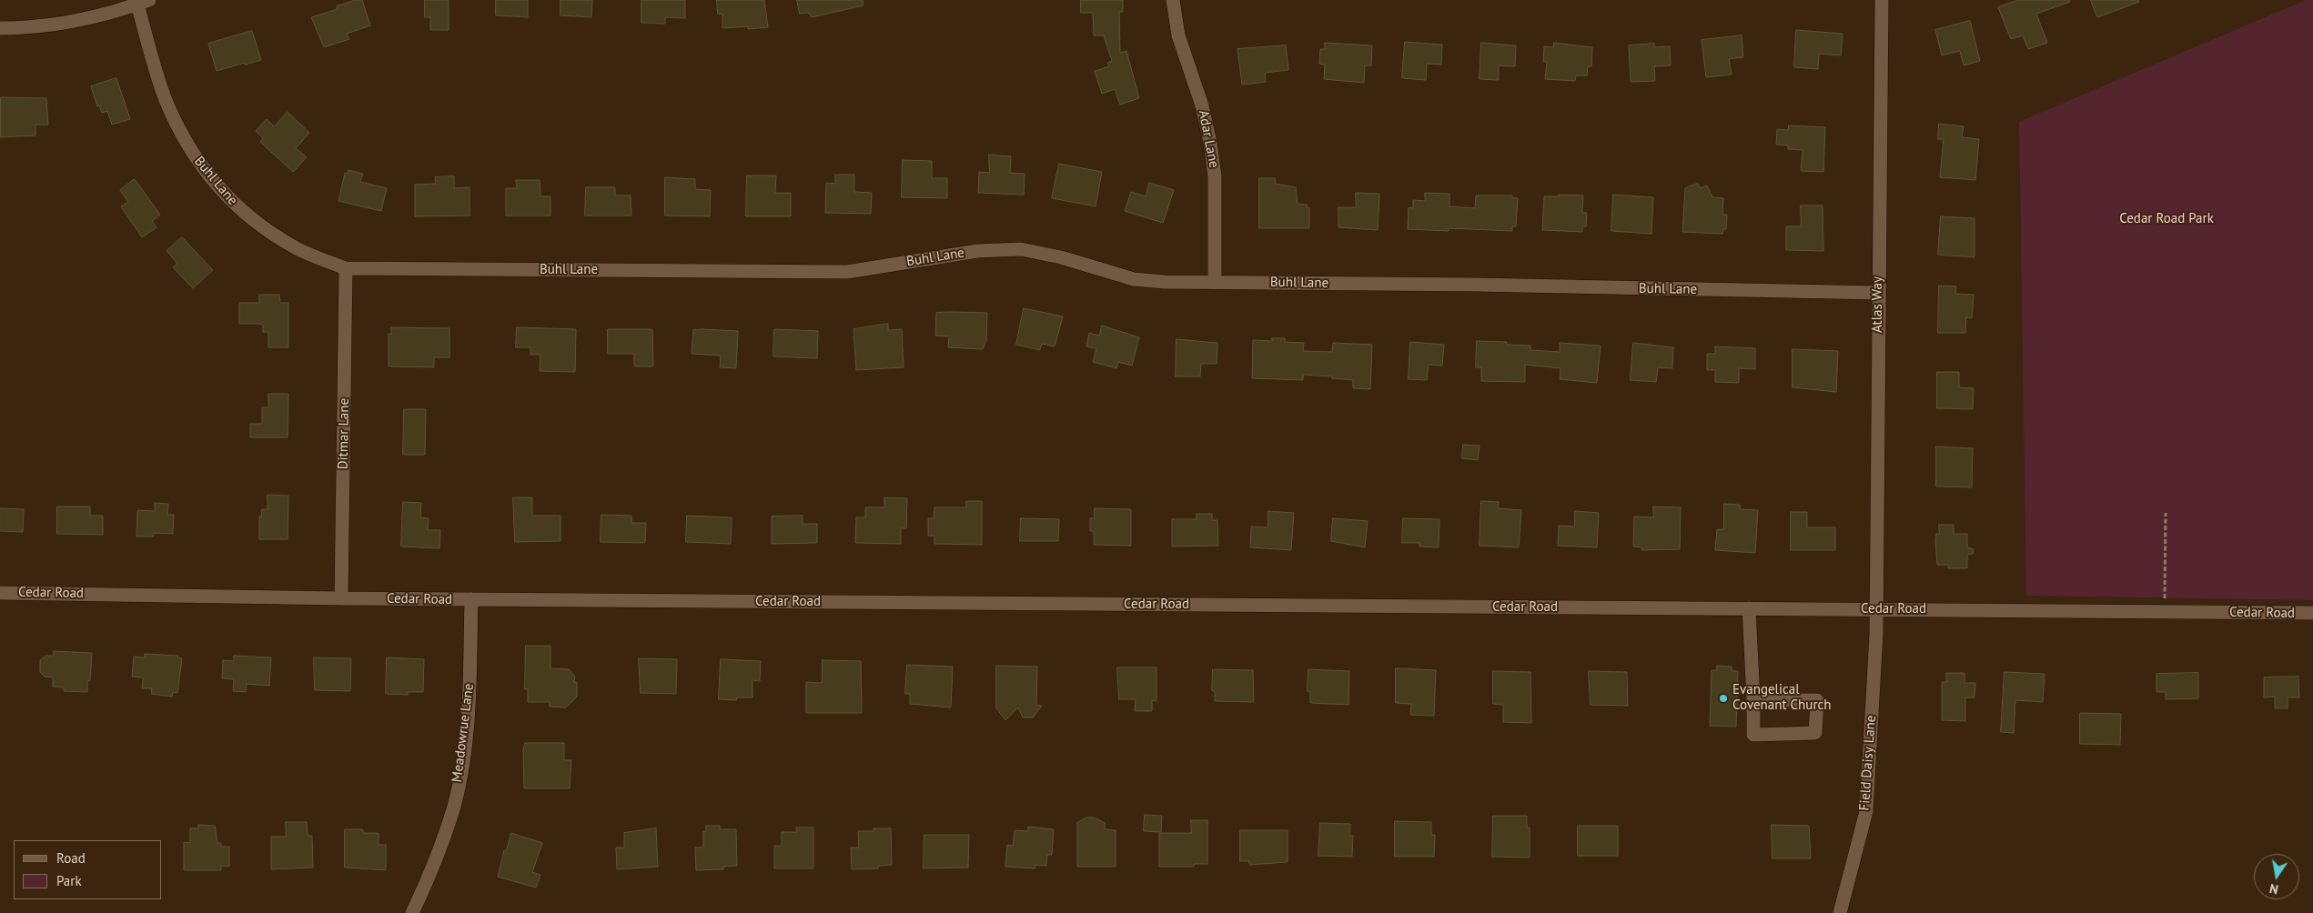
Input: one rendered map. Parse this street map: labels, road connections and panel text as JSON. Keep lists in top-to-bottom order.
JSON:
{
  "streets": {
    "street": [
      "Adar Lane",
      "Buhl Lane",
      "Atlas Way",
      "Ditmar Lane",
      "Cedar Road",
      "Meadowrue Lane",
      "Field Daisy Lane"
    ]
  },
  "crossings": [
    ["Adar Lane", "Buhl Lane"],
    ["Buhl Lane", "Atlas Way"],
    ["Buhl Lane", "Ditmar Lane"],
    ["Atlas Way", "Cedar Road"],
    ["Atlas Way", "Field Daisy Lane"],
    ["Ditmar Lane", "Cedar Road"],
    ["Cedar Road", "Meadowrue Lane"],
    ["Cedar Road", "Field Daisy Lane"]
  ],
  "parks": ["Cedar Road Park"],
  "places": ["Evangelical Covenant Church"],
  "legend": ["Road", "Park"],
  "north": "bottom"
}
